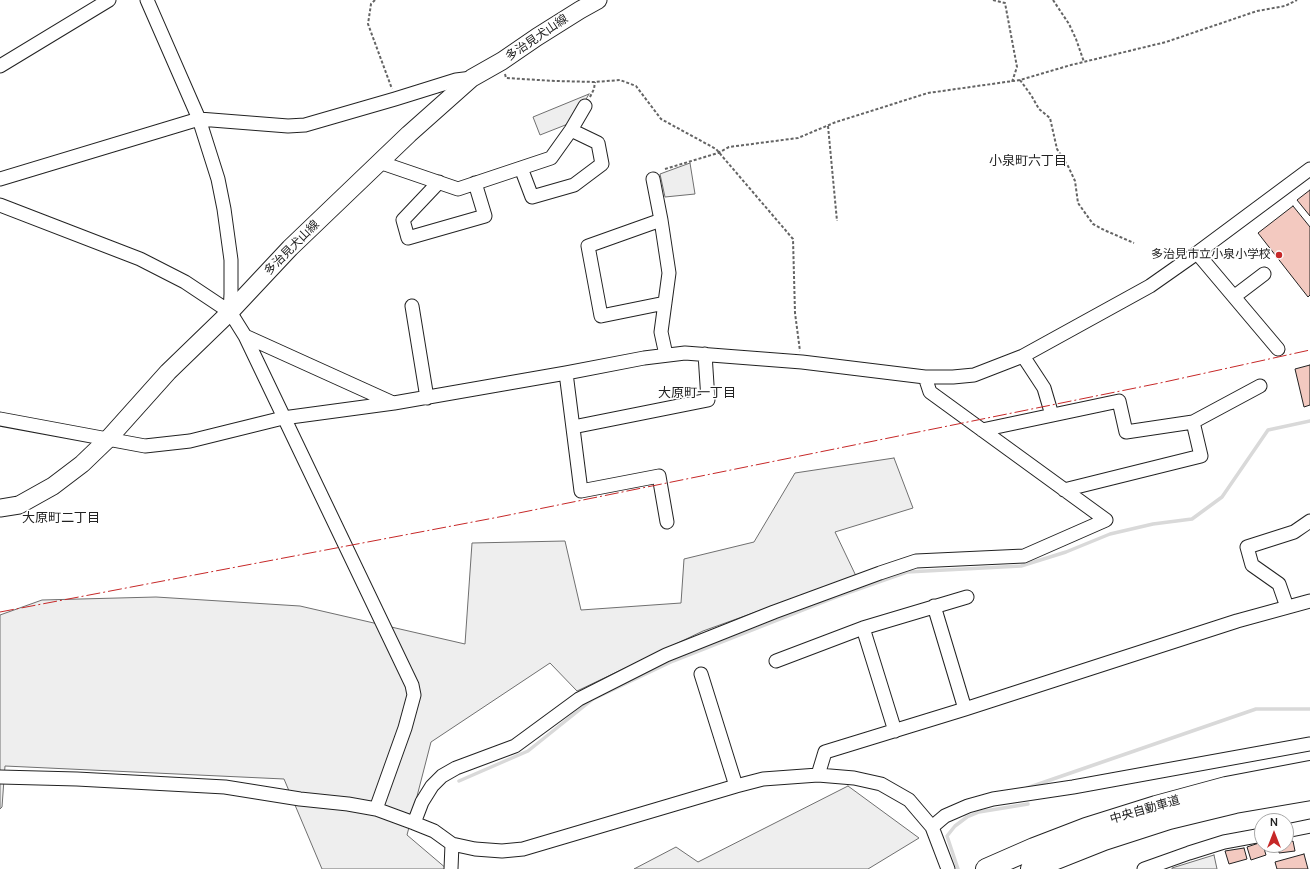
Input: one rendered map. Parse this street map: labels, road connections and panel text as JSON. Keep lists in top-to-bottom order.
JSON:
{
  "streets": {
    "highway": ["中央自動車道"],
    "main road": ["多治見犬山線"]
  },
  "districts": ["小泉町六丁目", "大原町一丁目", "大原町二丁目"],
  "places": ["多治見市立小泉小学校"],
  "north": "top"
}
